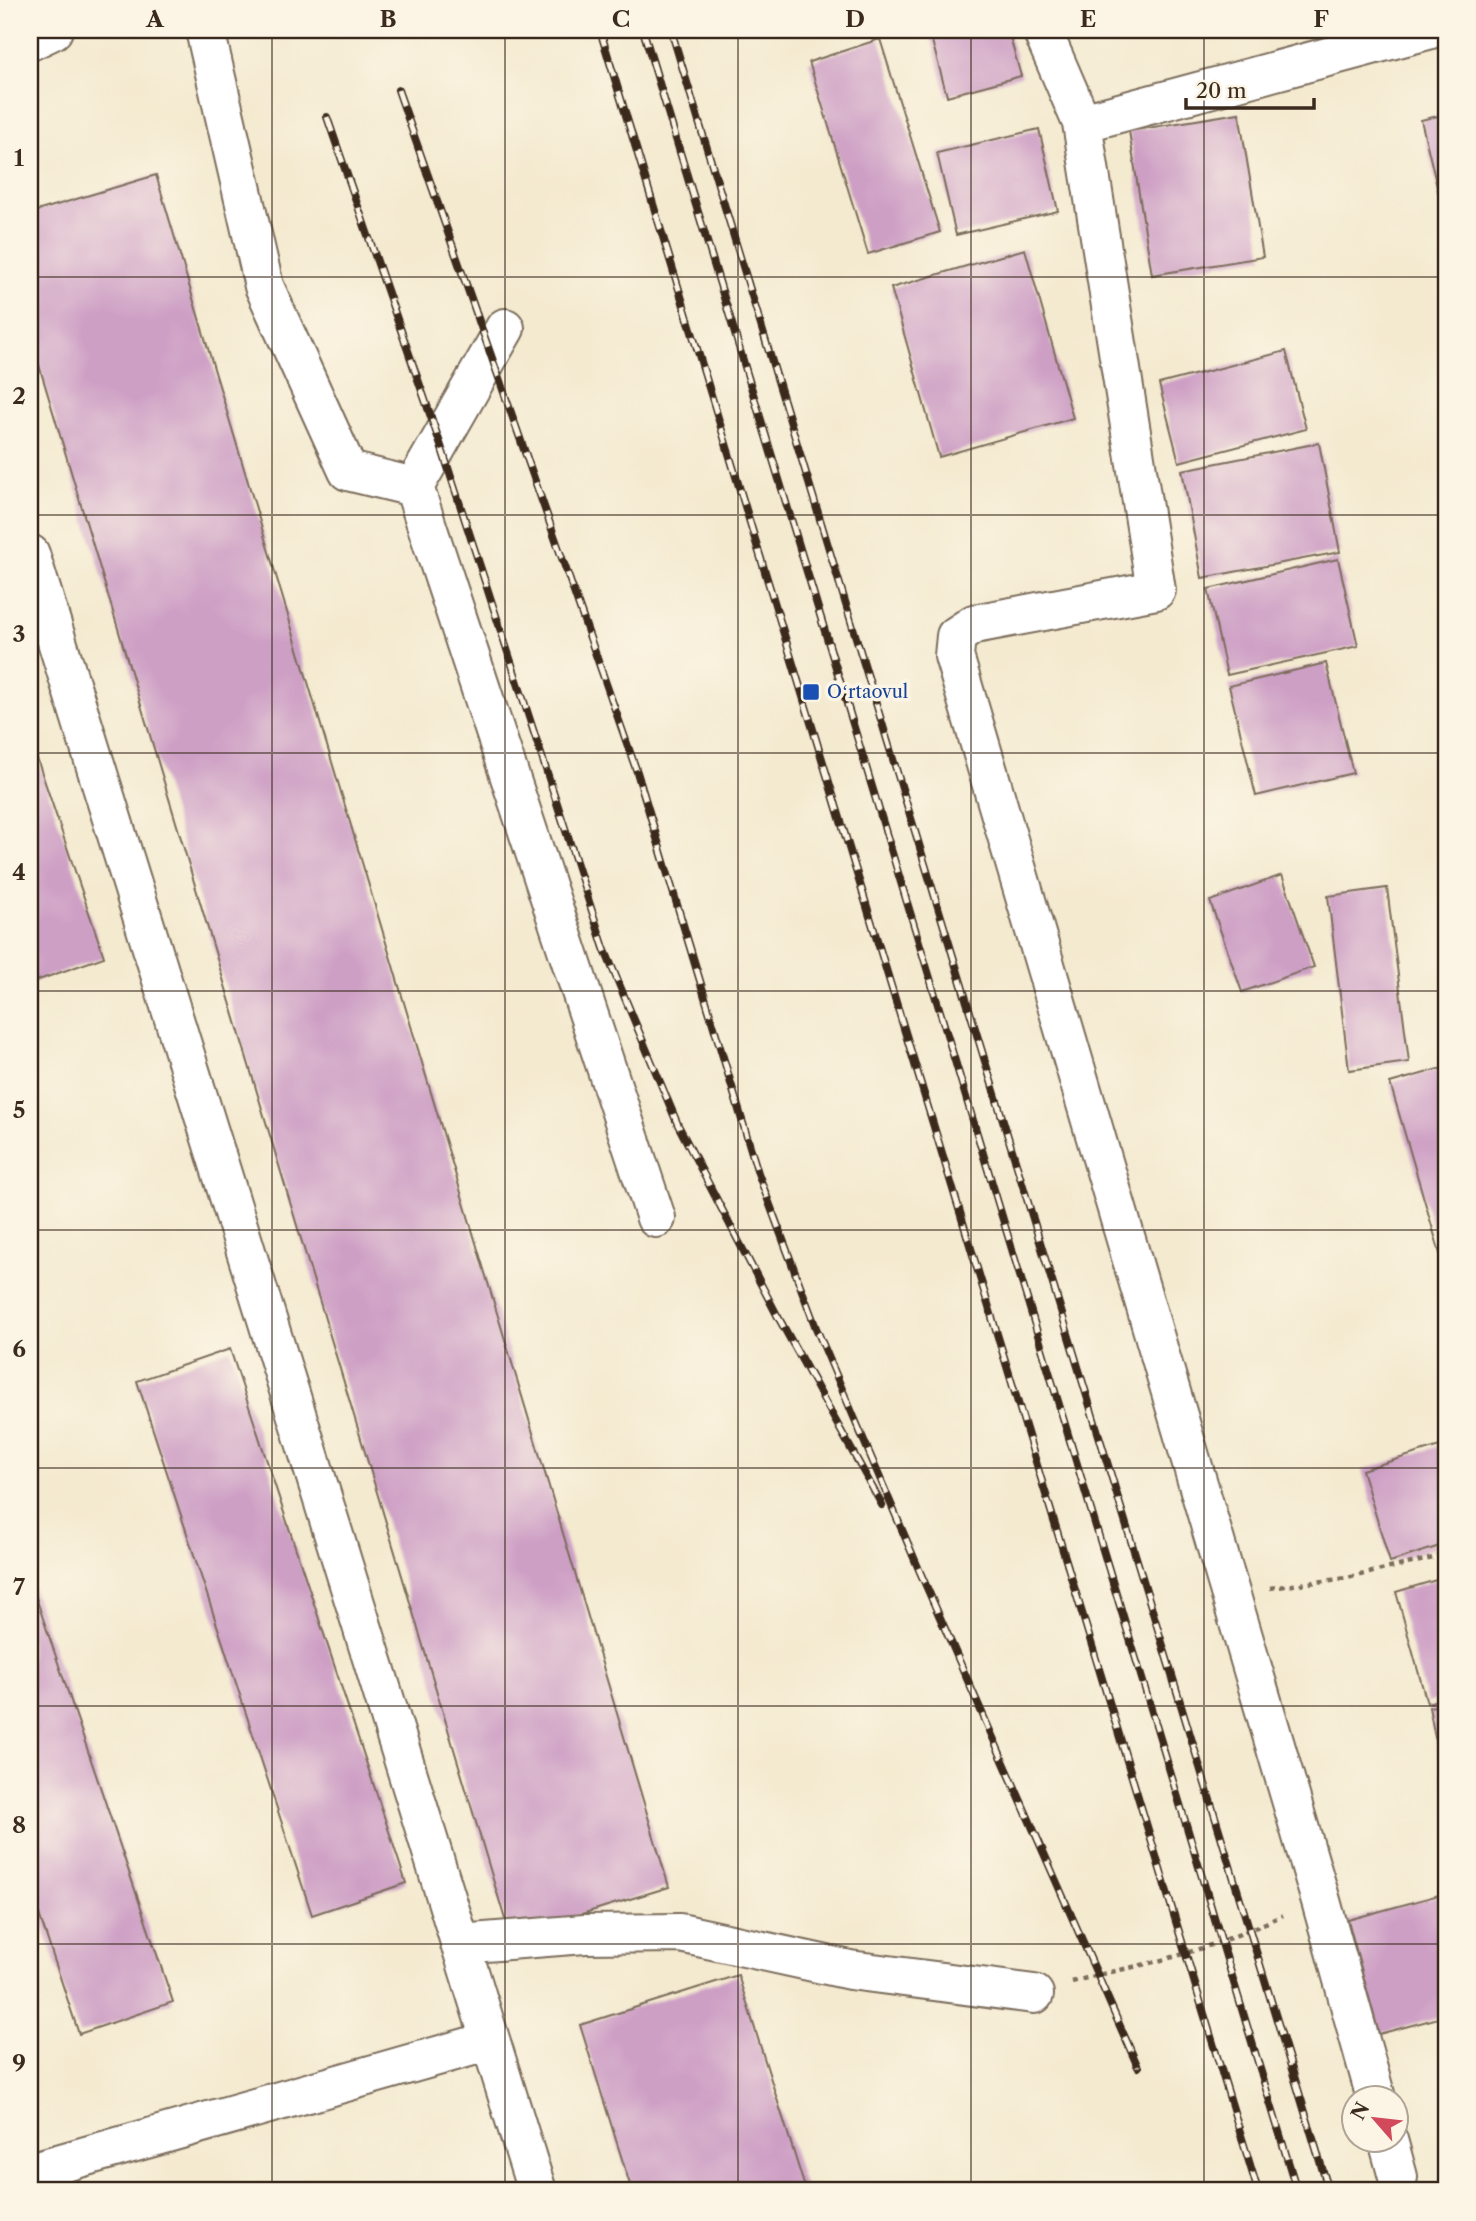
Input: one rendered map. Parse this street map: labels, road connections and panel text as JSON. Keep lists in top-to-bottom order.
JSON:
{
  "places": {
    "transit": ["Oʻrtaovul"]
  },
  "scale_bar": "20 m",
  "north": "top left",
  "grid": {
    "columns": [
      "A",
      "B",
      "C",
      "D",
      "E",
      "F"
    ],
    "rows": [
      "1",
      "2",
      "3",
      "4",
      "5",
      "6",
      "7",
      "8",
      "9"
    ]
  }
}
